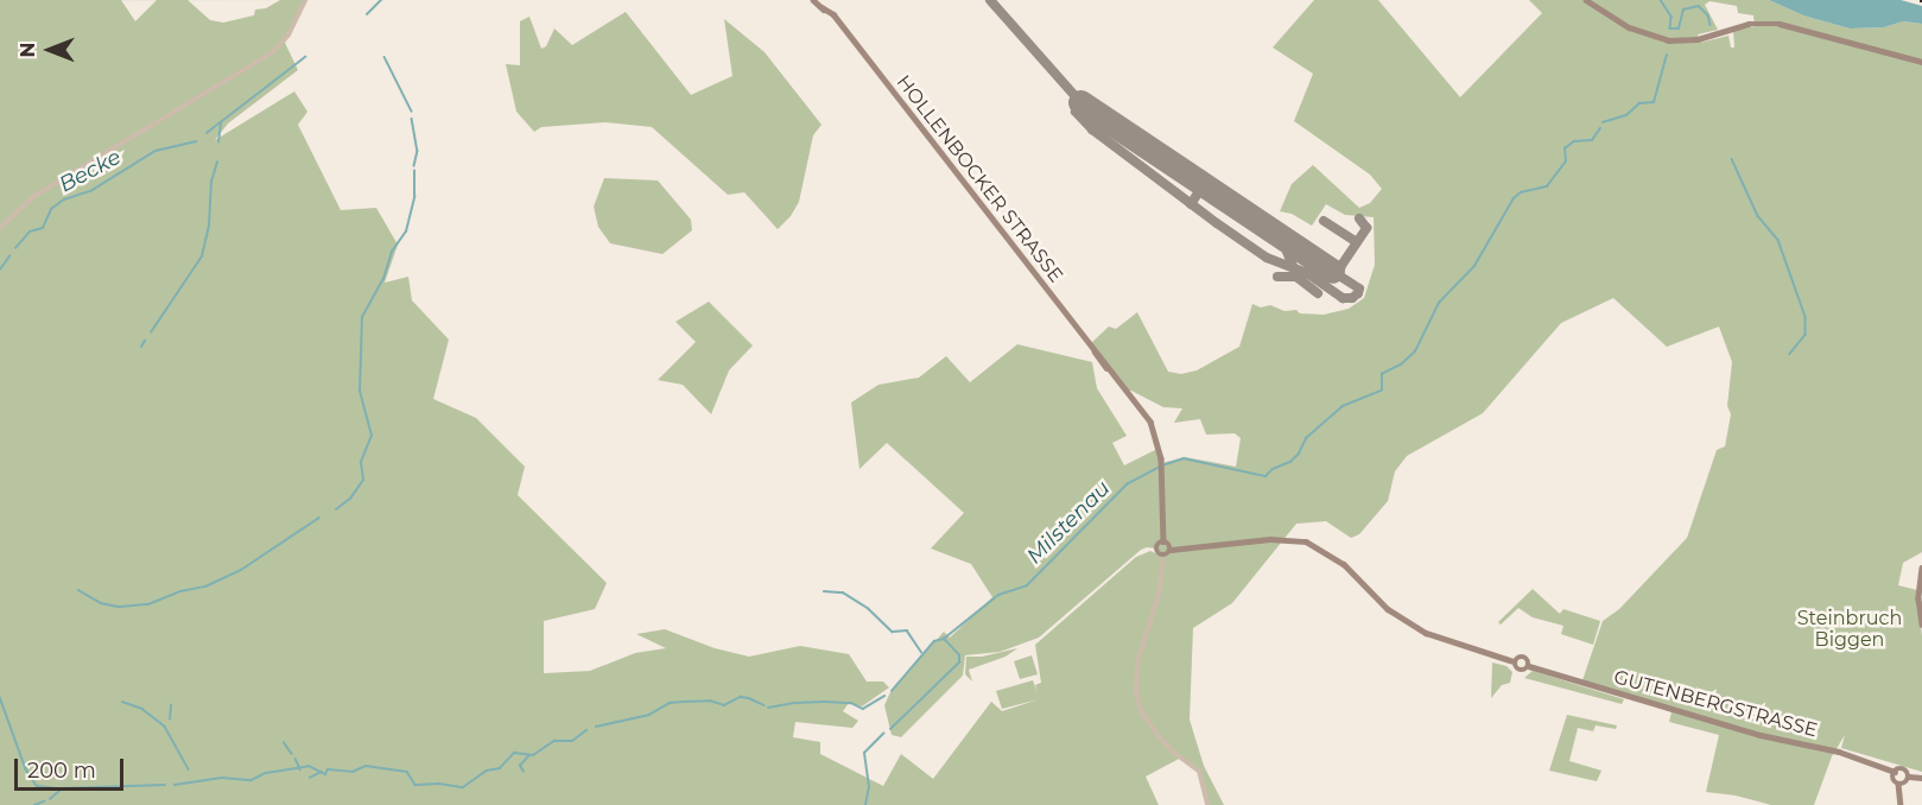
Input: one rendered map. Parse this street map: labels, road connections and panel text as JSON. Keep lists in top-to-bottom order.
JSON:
{
  "streets": {
    "main road": ["HOLLENBOCKER STRASSE", "GUTENBERGSTRASSE"]
  },
  "water": ["Becke", "Milstenau"],
  "parks": ["Steinbruch Biggen"],
  "scale_bar": "200 m",
  "north": "left"
}
